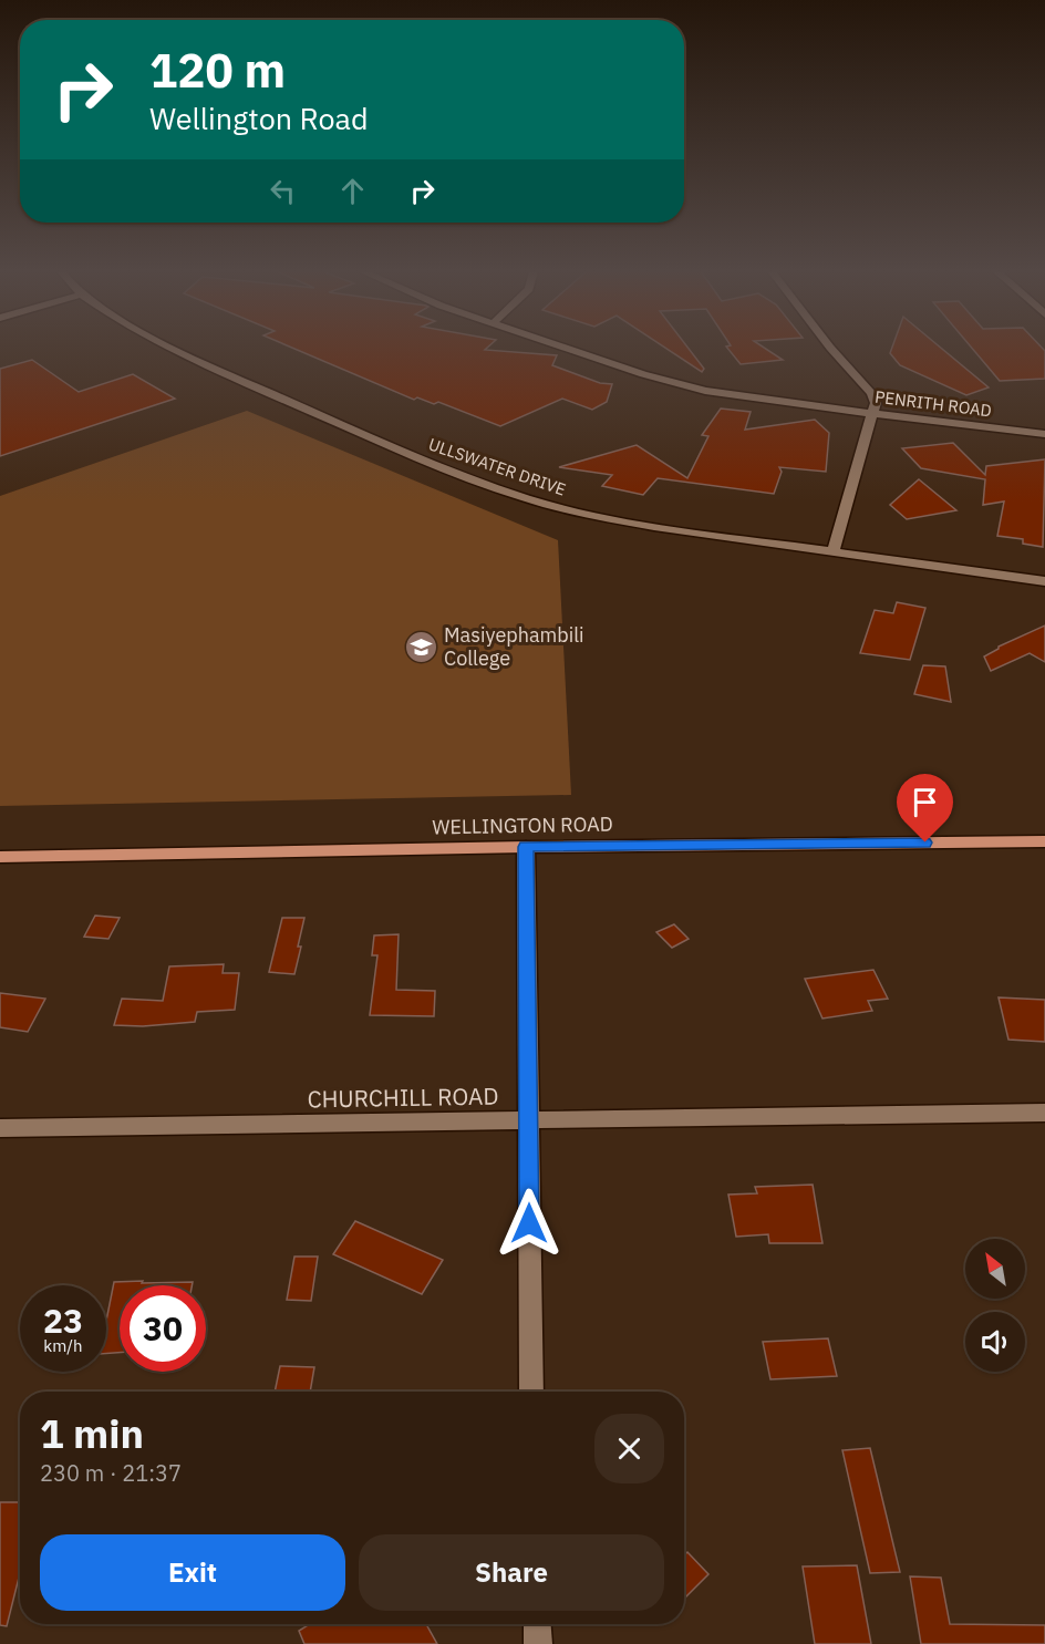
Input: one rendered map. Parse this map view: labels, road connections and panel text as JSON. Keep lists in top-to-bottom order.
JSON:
{
  "streets": {
    "main road": ["WELLINGTON ROAD"],
    "street": ["PENRITH ROAD", "ULLSWATER DRIVE", "CHURCHILL ROAD"]
  },
  "places": {
    "school or university": ["Masiyephambili College"]
  },
  "north": "top left",
  "page": {
    "turn": ["120 m", "Wellington Road"],
    "speed": "23 km/h",
    "limit": "30",
    "heading": ["1 min", "230 m · 21:37"],
    "buttons": ["Exit", "Share"]
  }
}
